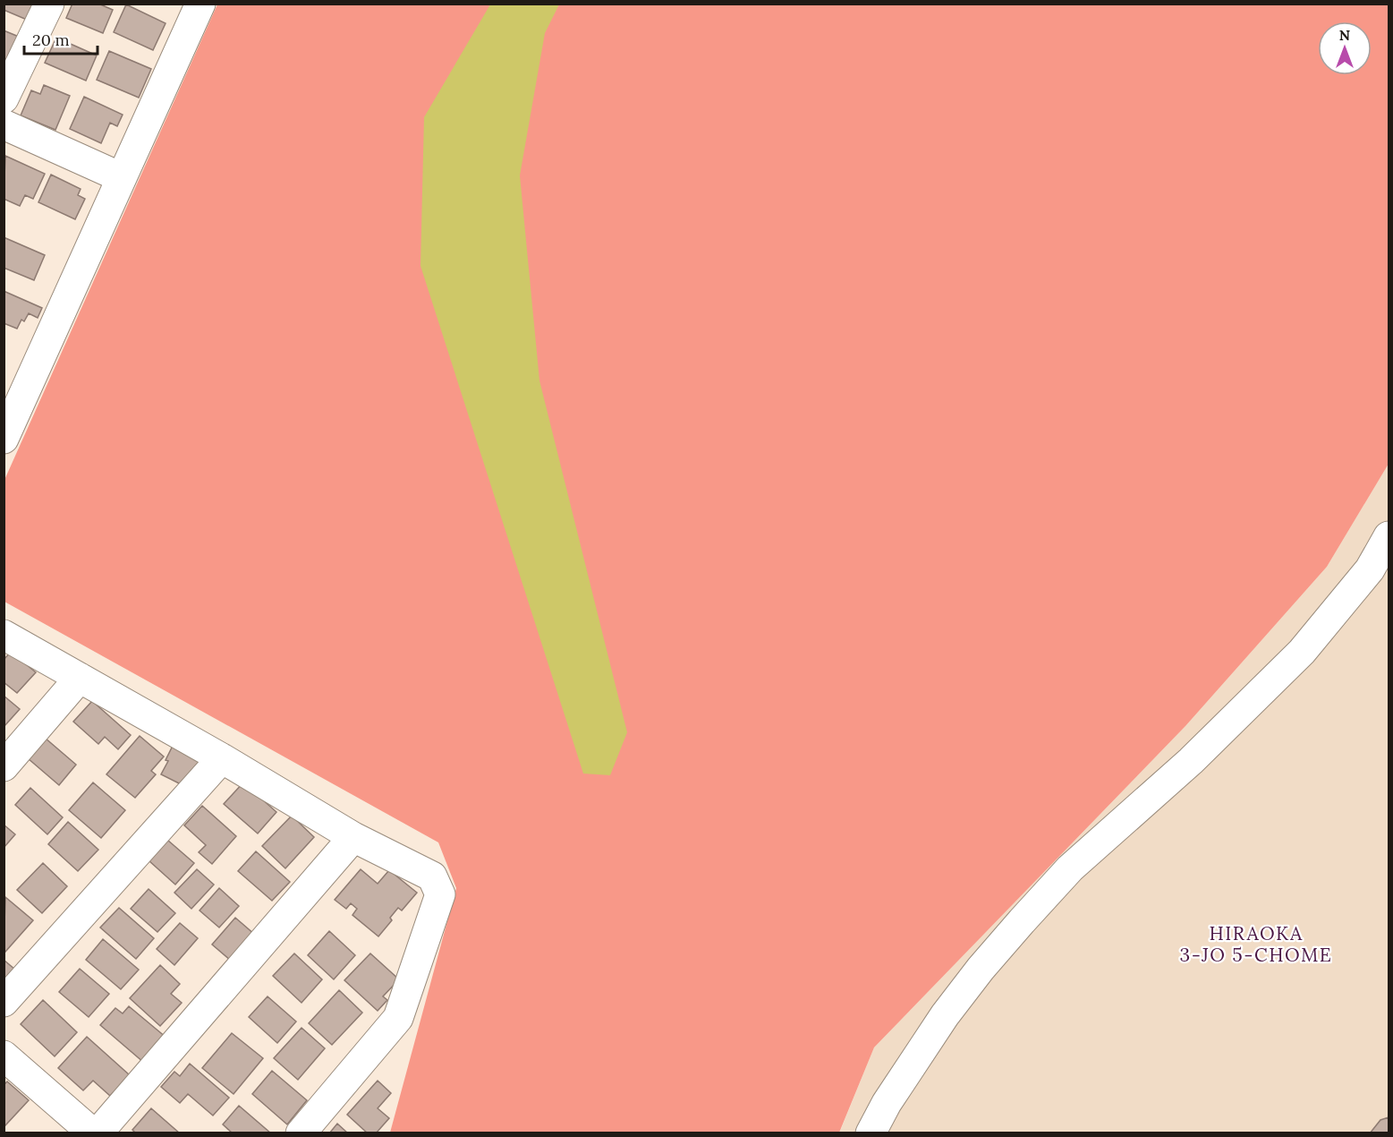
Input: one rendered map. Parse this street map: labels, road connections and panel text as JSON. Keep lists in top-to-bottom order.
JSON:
{
  "districts": ["HIRAOKA 3-JO 5-CHOME"],
  "scale_bar": "20 m",
  "north": "top"
}
